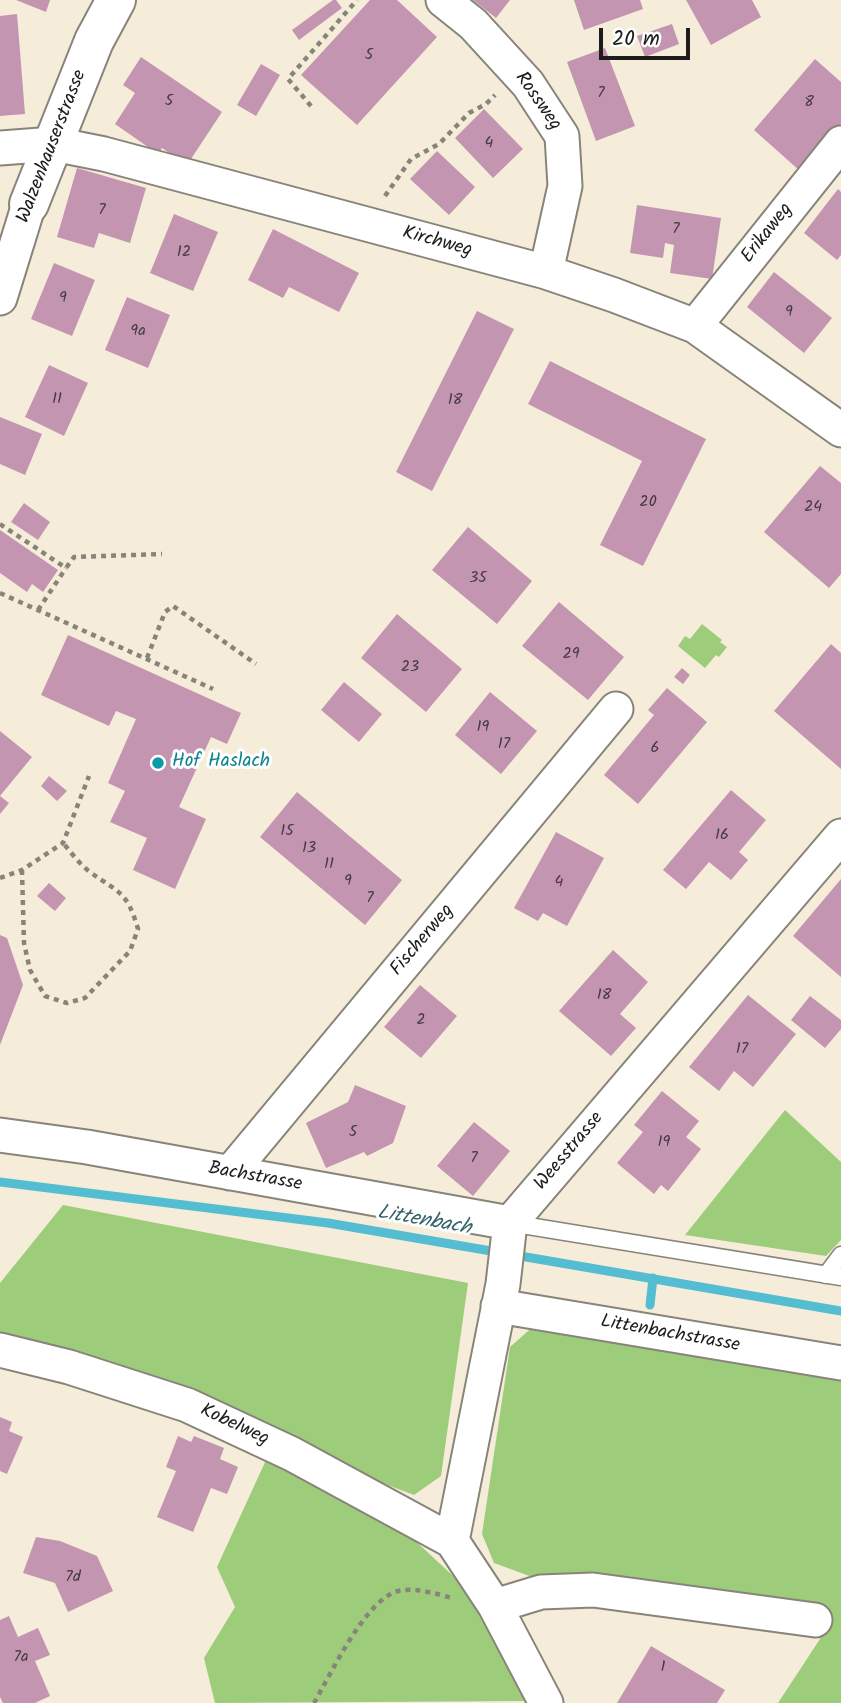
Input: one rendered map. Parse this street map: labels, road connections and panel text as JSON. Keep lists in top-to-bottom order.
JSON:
{
  "streets": {
    "street": [
      "Rossweg",
      "Walzenhauserstrasse",
      "Erikaweg",
      "Kirchweg",
      "Fischerweg",
      "Weesstrasse",
      "Bachstrasse",
      "Littenbachstrasse",
      "Kobelweg"
    ]
  },
  "crossings": [
    ["Rossweg", "Kirchweg"],
    ["Walzenhauserstrasse", "Kirchweg"],
    ["Erikaweg", "Kirchweg"],
    ["Fischerweg", "Bachstrasse"],
    ["Weesstrasse", "Bachstrasse"]
  ],
  "water": ["Littenbach"],
  "places": ["Hof Haslach"],
  "house_numbers": [
    "5",
    "7",
    "5",
    "8",
    "4",
    "7",
    "7",
    "12",
    "9",
    "9",
    "9a",
    "11",
    "18",
    "20",
    "24",
    "35",
    "29",
    "23",
    "19",
    "17",
    "6",
    "15",
    "16",
    "13",
    "11",
    "9",
    "4",
    "7",
    "18",
    "2",
    "17",
    "5",
    "19",
    "7",
    "7d",
    "7a",
    "1"
  ],
  "scale_bar": "20 m"
}
